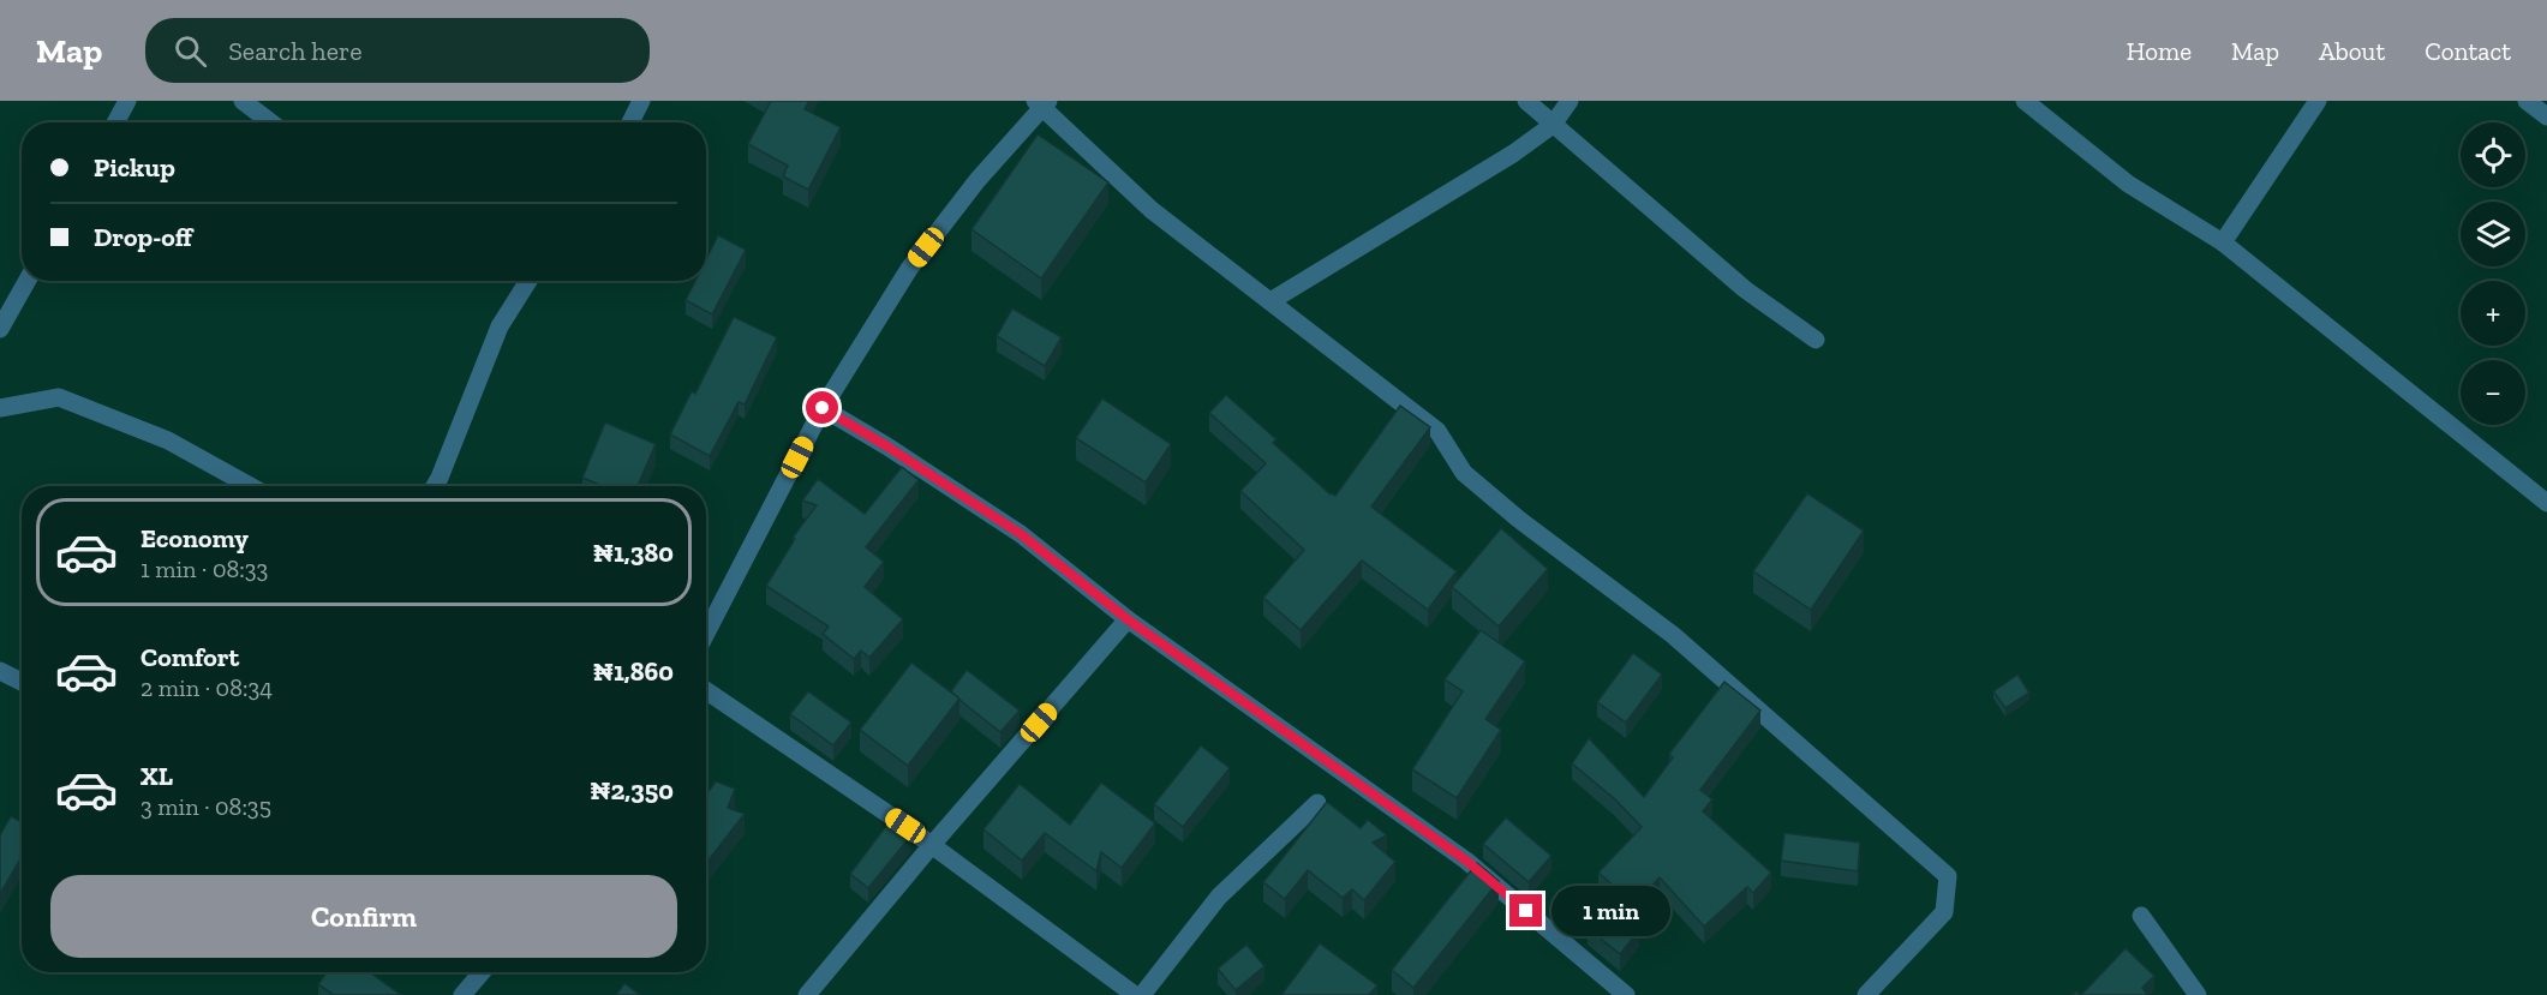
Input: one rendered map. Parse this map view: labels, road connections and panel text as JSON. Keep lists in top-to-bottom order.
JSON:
{
  "page": {
    "header": "Map",
    "search": "Search here",
    "nav": [
      "Home",
      "Map",
      "About",
      "Contact"
    ],
    "map_buttons": ["+", "−"],
    "banner": ["Pickup", "Drop-off"],
    "list": [
      {
        "name": "Economy",
        "note": "1 min · 08:33",
        "value": "₦1,380"
      },
      {
        "name": "Comfort",
        "note": "2 min · 08:34",
        "value": "₦1,860"
      },
      {
        "name": "XL",
        "note": "3 min · 08:35",
        "value": "₦2,350"
      }
    ],
    "buttons": "Confirm",
    "bubble": "1 min"
  }
}
